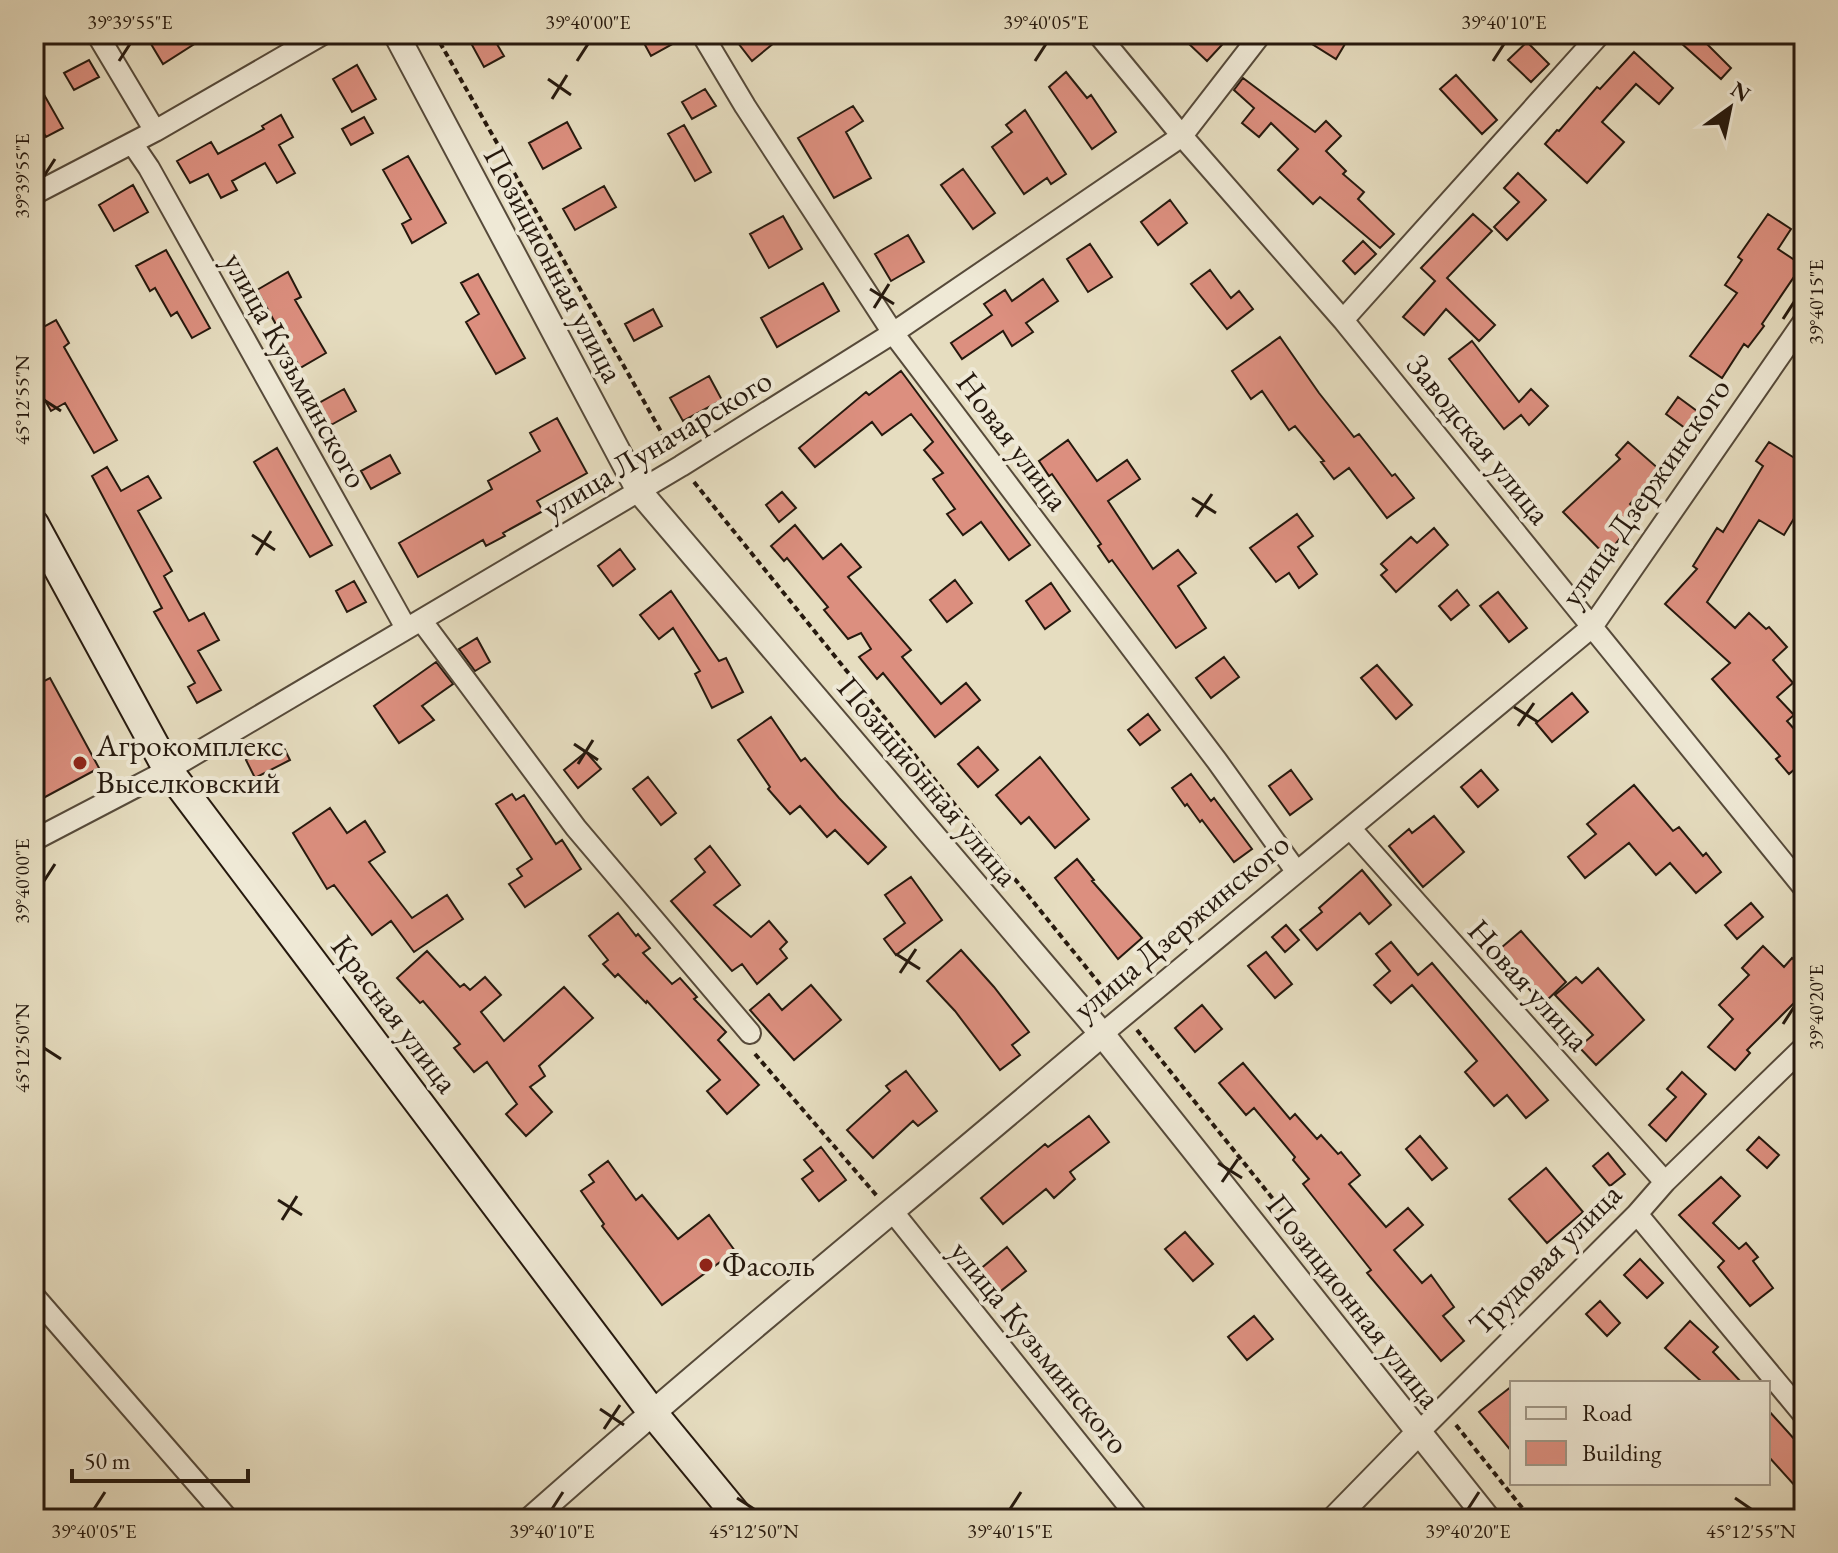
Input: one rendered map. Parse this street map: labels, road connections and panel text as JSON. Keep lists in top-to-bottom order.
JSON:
{
  "streets": {
    "main road": ["Красная улица"],
    "street": [
      "Позиционная улица",
      "улица Кузьминского",
      "Заводская улица",
      "Новая улица",
      "улица Луначарского",
      "улица Дзержинского",
      "Трудовая улица"
    ]
  },
  "crossings": [
    ["Позиционная улица", "улица Луначарского"],
    ["Позиционная улица", "улица Дзержинского"],
    ["Позиционная улица", "Трудовая улица"],
    ["улица Кузьминского", "улица Луначарского"],
    ["улица Кузьминского", "улица Дзержинского"],
    ["Заводская улица", "улица Луначарского"],
    ["Заводская улица", "улица Дзержинского"],
    ["Новая улица", "улица Луначарского"],
    ["Новая улица", "улица Дзержинского"],
    ["Новая улица", "Трудовая улица"],
    ["улица Луначарского", "Красная улица"],
    ["улица Дзержинского", "Красная улица"]
  ],
  "places": ["Агрокомплекс Выселковский", "Фасоль"],
  "legend": ["Road", "Building"],
  "scale_bar": "50 m",
  "north": "top right",
  "coordinates": [
    "39°39'55\"E",
    "39°40'00\"E",
    "39°40'05\"E",
    "39°40'10\"E",
    "39°40'15\"E",
    "45°12'55\"N",
    "39°40'20\"E",
    "45°12'50\"N"
  ]
}
